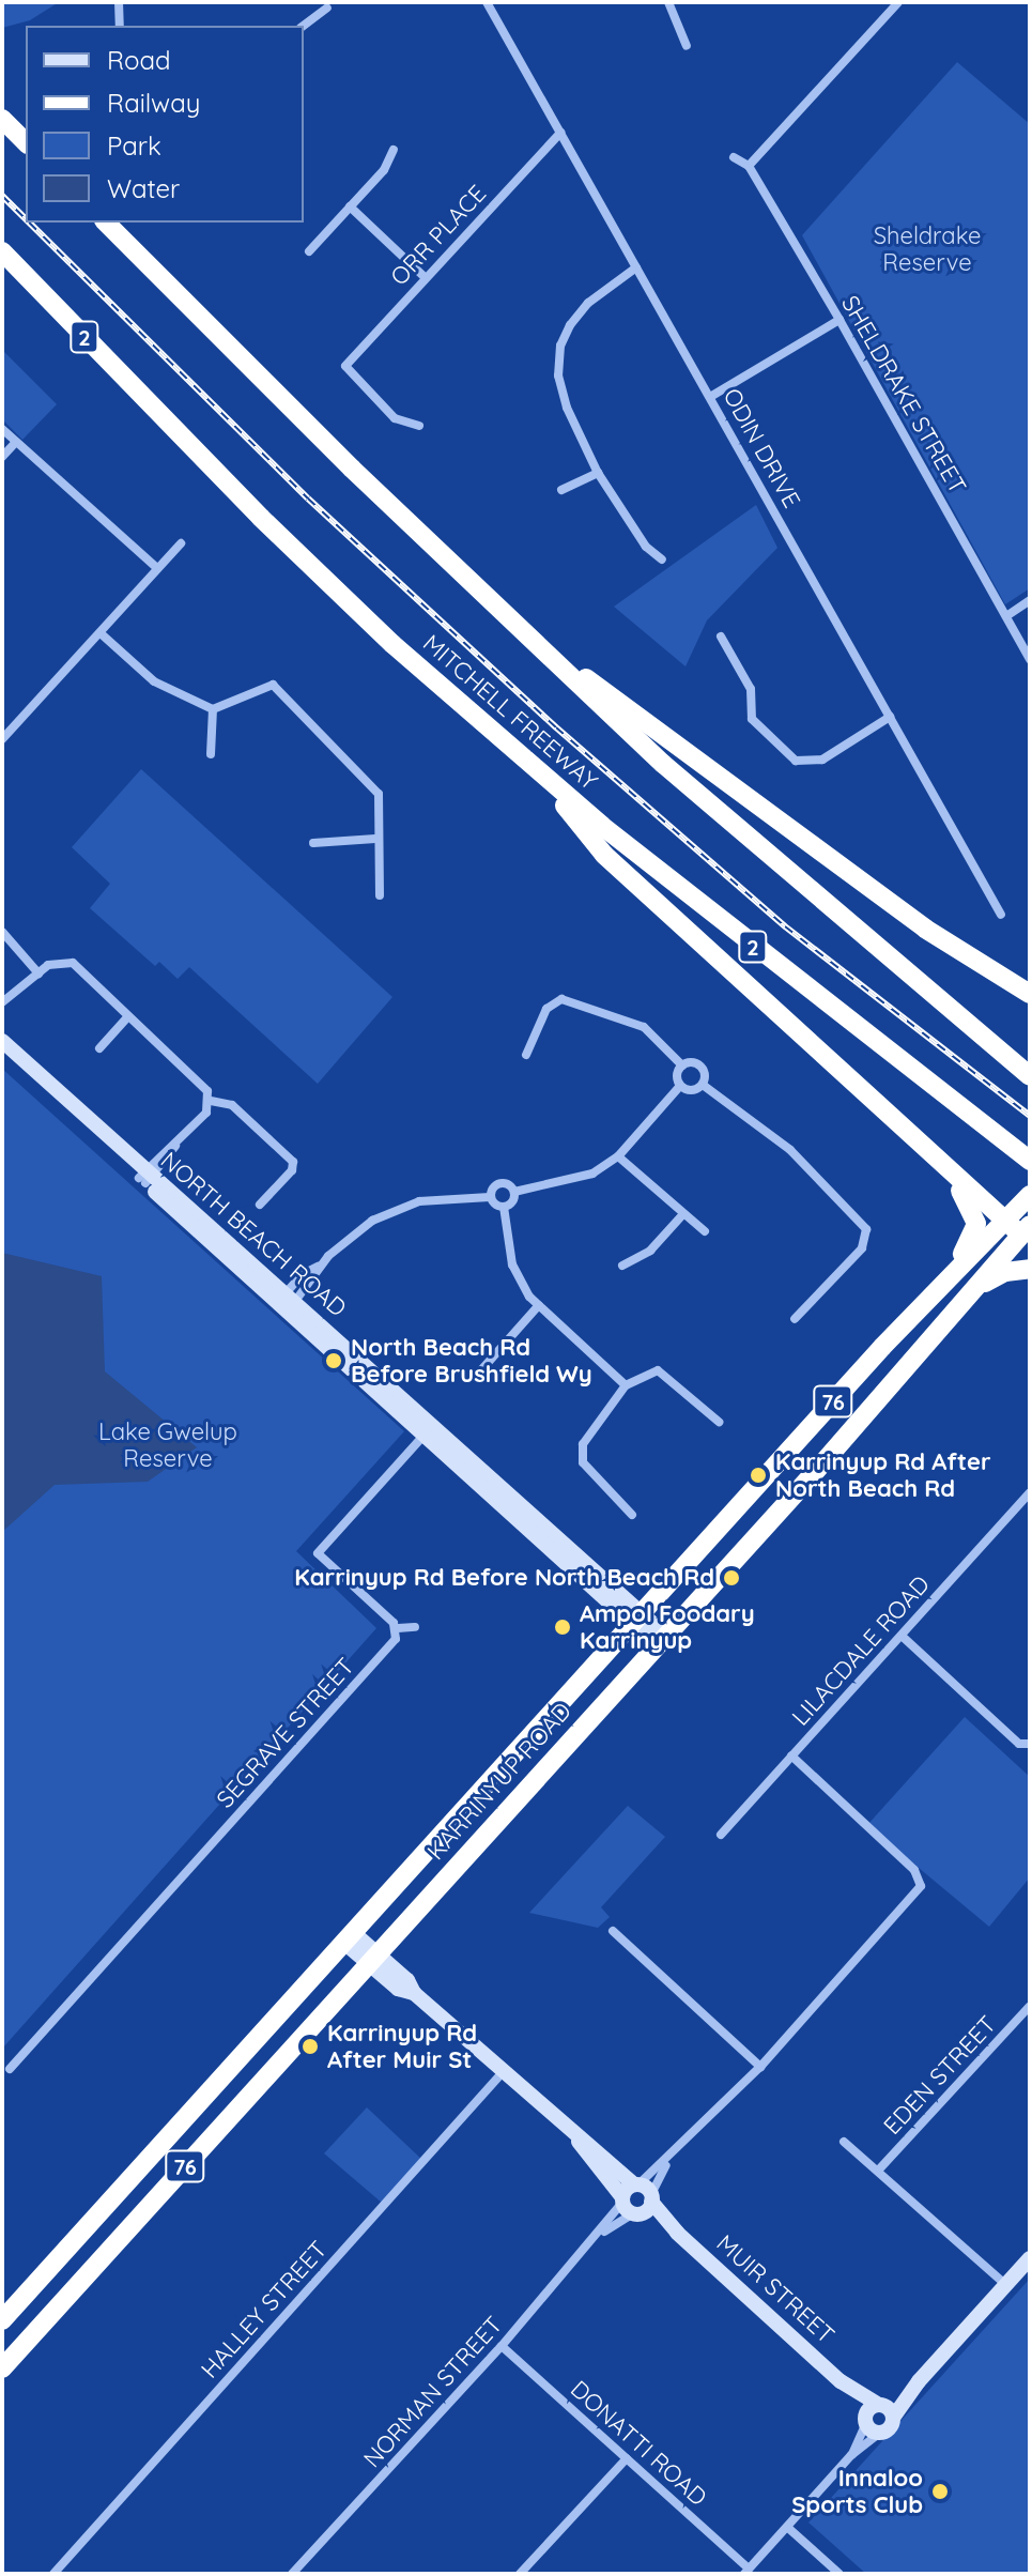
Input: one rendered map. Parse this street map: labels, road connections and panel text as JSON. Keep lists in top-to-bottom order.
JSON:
{
  "streets": {
    "highway": [
      "2",
      "MITCHELL FREEWAY",
      "76",
      "KARRINYUP ROAD"
    ],
    "street": [
      "ORR PLACE",
      "SHELDRAKE STREET",
      "ODIN DRIVE",
      "NORTH BEACH ROAD",
      "LILACDALE ROAD",
      "SEGRAVE STREET",
      "EDEN STREET",
      "MUIR STREET",
      "HALLEY STREET",
      "NORMAN STREET",
      "DONATTI ROAD"
    ]
  },
  "crossings": [
    ["ORR PLACE", "ODIN DRIVE"],
    ["NORTH BEACH ROAD", "KARRINYUP ROAD"],
    ["KARRINYUP ROAD", "MUIR STREET"],
    ["MUIR STREET", "HALLEY STREET"],
    ["MUIR STREET", "NORMAN STREET"],
    ["NORMAN STREET", "DONATTI ROAD"]
  ],
  "parks": ["Sheldrake Reserve", "Lake Gwelup Reserve"],
  "places": [
    "North Beach Rd Before Brushfield Wy",
    "Karrinyup Rd After North Beach Rd",
    "Karrinyup Rd Before North Beach Rd",
    "Ampol Foodary Karrinyup",
    "Karrinyup Rd After Muir St",
    "Innaloo Sports Club"
  ],
  "legend": [
    "Road",
    "Railway",
    "Park",
    "Water"
  ]
}
